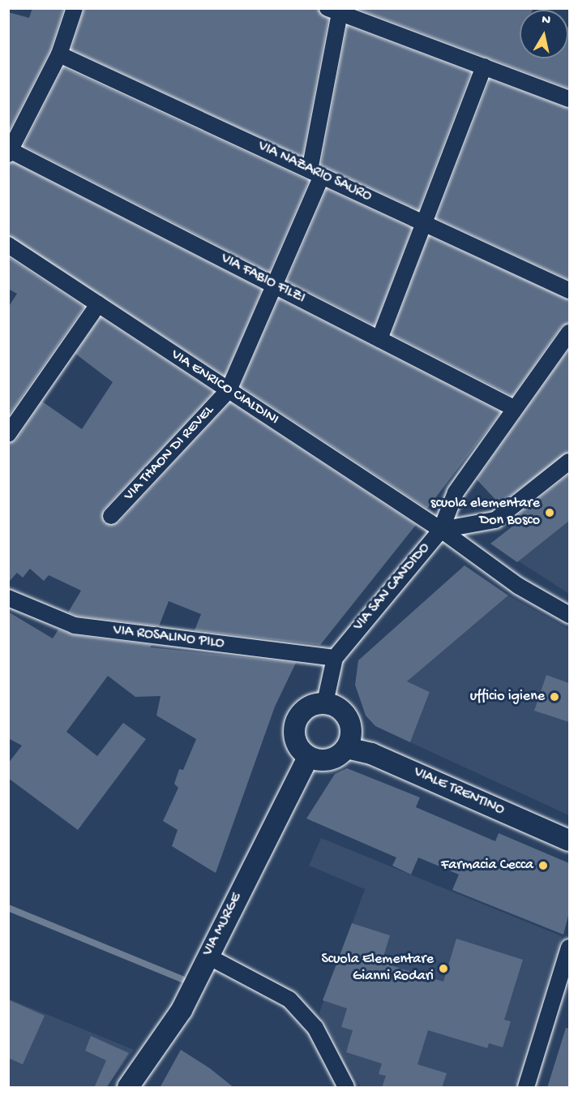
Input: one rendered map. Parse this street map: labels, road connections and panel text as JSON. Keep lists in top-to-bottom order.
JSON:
{
  "streets": {
    "street": [
      "VIA NAZARIO SAURO",
      "VIA FABIO FILZI",
      "VIA ENRICO CIALDINI",
      "VIA THAON DI REVEL",
      "VIA SAN CANDIDO",
      "VIA ROSALINO PILO",
      "VIALE TRENTINO",
      "VIA MURGE"
    ]
  },
  "crossings": [
    ["VIA NAZARIO SAURO", "VIA THAON DI REVEL"],
    ["VIA FABIO FILZI", "VIA THAON DI REVEL"],
    ["VIA FABIO FILZI", "VIA SAN CANDIDO"],
    ["VIA ENRICO CIALDINI", "VIA THAON DI REVEL"],
    ["VIA ENRICO CIALDINI", "VIA SAN CANDIDO"],
    ["VIA SAN CANDIDO", "VIA ROSALINO PILO"],
    ["VIA SAN CANDIDO", "VIALE TRENTINO"],
    ["VIA SAN CANDIDO", "VIA MURGE"],
    ["VIALE TRENTINO", "VIA MURGE"]
  ],
  "places": [
    "scuola elementare Don Bosco",
    "ufficio igiene",
    "Farmacia Cecca",
    "Scuola Elementare Gianni Rodari"
  ],
  "north": "top"
}
